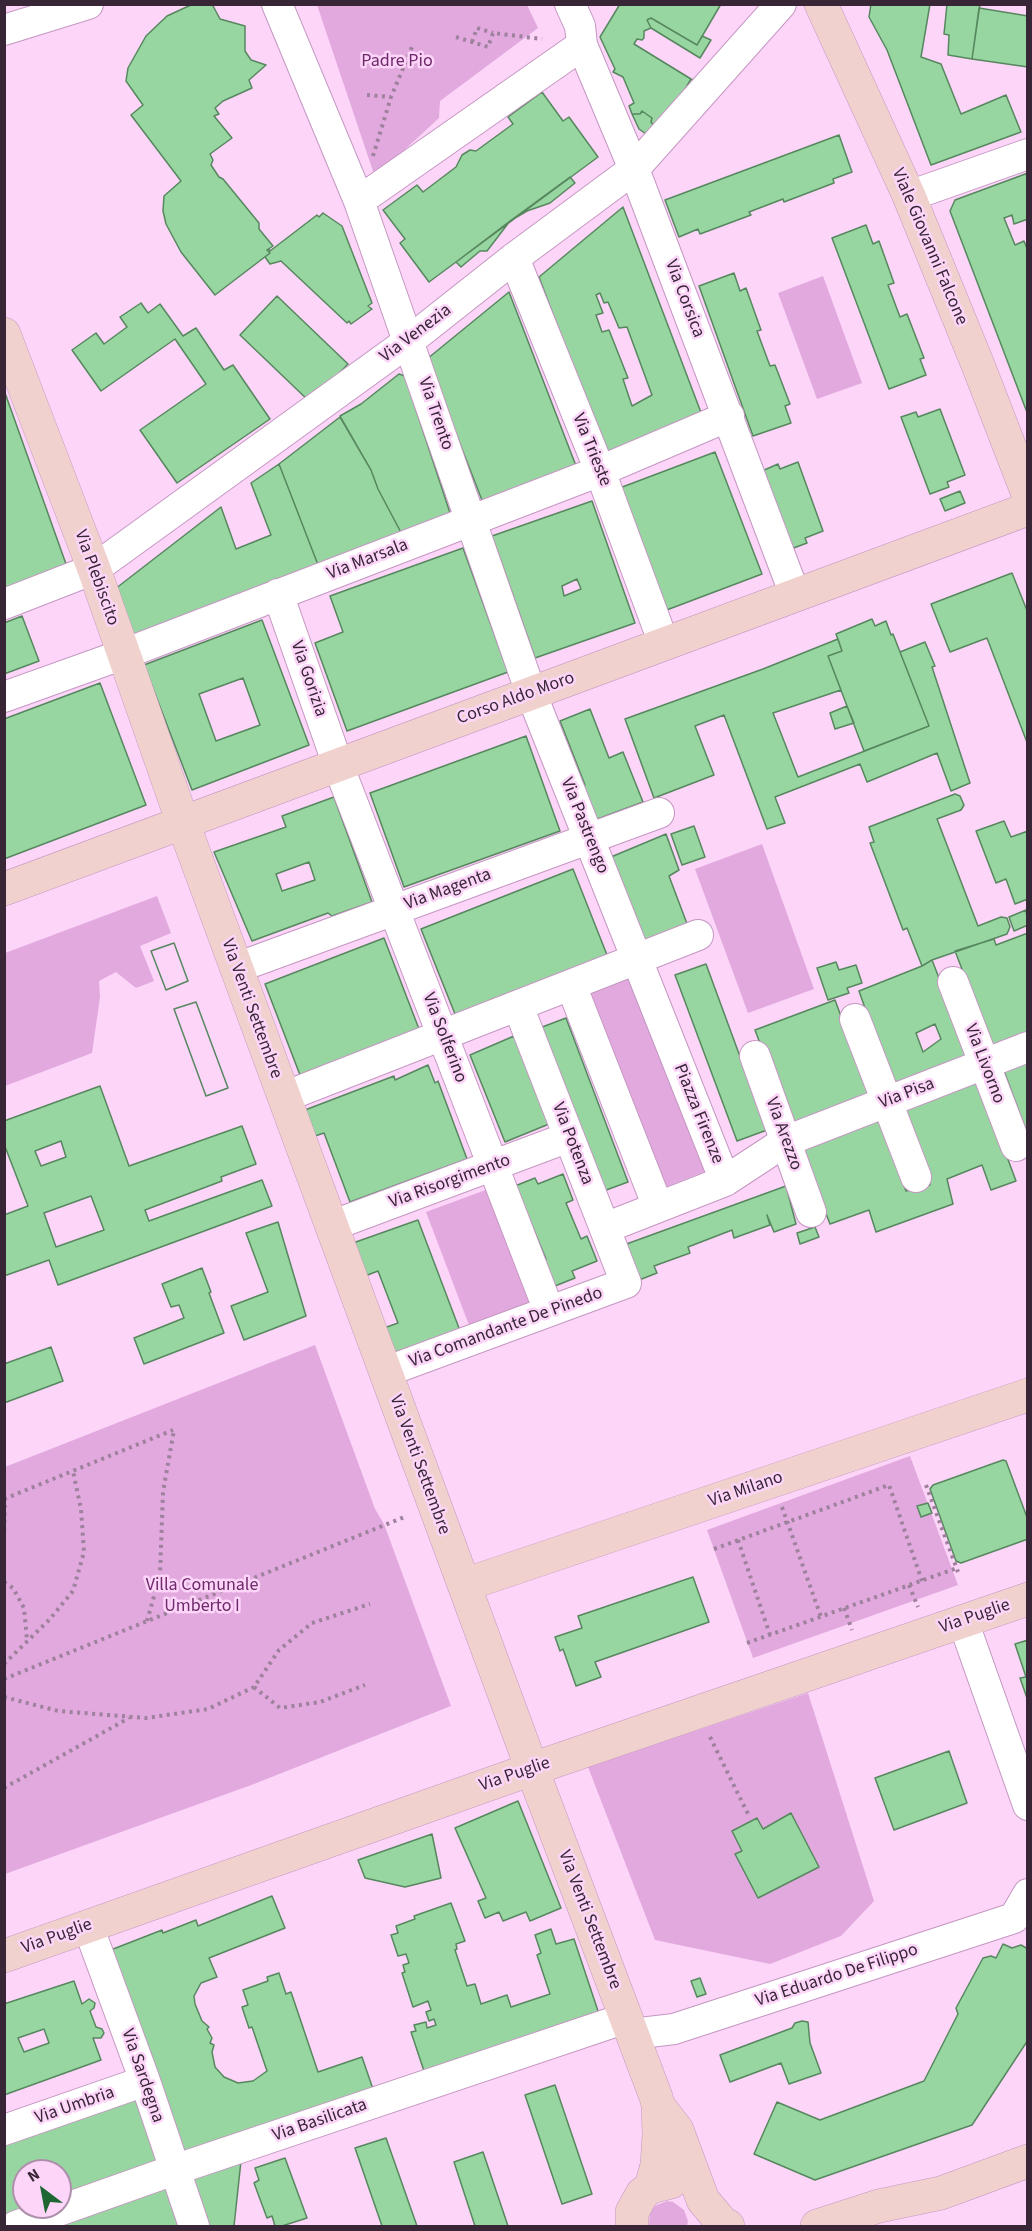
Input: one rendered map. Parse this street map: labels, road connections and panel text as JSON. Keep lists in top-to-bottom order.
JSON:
{
  "streets": {
    "street": [
      "Viale Giovanni Falcone",
      "Via Corsica",
      "Via Venezia",
      "Via Trento",
      "Via Trieste",
      "Via Marsala",
      "Via Plebiscito",
      "Via Gorizia",
      "Corso Aldo Moro",
      "Via Pastrengo",
      "Via Magenta",
      "Via Venti Settembre",
      "Via Solferino",
      "Via Livorno",
      "Via Pisa",
      "Piazza Firenze",
      "Via Arezzo",
      "Via Potenza",
      "Via Risorgimento",
      "Via Comandante De Pinedo",
      "Via Milano",
      "Via Puglie",
      "Via Eduardo De Filippo",
      "Via Sardegna",
      "Via Umbria",
      "Via Basilicata"
    ]
  },
  "crossings": [
    ["Via Corsica", "Via Venezia"],
    ["Via Corsica", "Via Marsala"],
    ["Via Corsica", "Corso Aldo Moro"],
    ["Via Venezia", "Via Trento"],
    ["Via Venezia", "Via Trieste"],
    ["Via Venezia", "Via Plebiscito"],
    ["Via Trento", "Via Marsala"],
    ["Via Trento", "Corso Aldo Moro"],
    ["Via Trento", "Via Pastrengo"],
    ["Via Trieste", "Via Marsala"],
    ["Via Trieste", "Corso Aldo Moro"],
    ["Via Marsala", "Via Plebiscito"],
    ["Via Marsala", "Via Gorizia"],
    ["Via Plebiscito", "Corso Aldo Moro"],
    ["Via Plebiscito", "Via Venti Settembre"],
    ["Via Gorizia", "Corso Aldo Moro"],
    ["Via Gorizia", "Via Solferino"],
    ["Corso Aldo Moro", "Via Pastrengo"],
    ["Corso Aldo Moro", "Via Venti Settembre"],
    ["Corso Aldo Moro", "Via Solferino"],
    ["Via Pastrengo", "Via Magenta"],
    ["Via Pastrengo", "Piazza Firenze"],
    ["Via Magenta", "Via Venti Settembre"],
    ["Via Magenta", "Via Solferino"],
    ["Via Venti Settembre", "Via Risorgimento"],
    ["Via Venti Settembre", "Via Comandante De Pinedo"],
    ["Via Venti Settembre", "Via Milano"],
    ["Via Venti Settembre", "Via Puglie"],
    ["Via Venti Settembre", "Via Eduardo De Filippo"],
    ["Via Venti Settembre", "Via Basilicata"],
    ["Via Solferino", "Via Risorgimento"],
    ["Via Solferino", "Via Comandante De Pinedo"],
    ["Via Livorno", "Via Pisa"],
    ["Via Pisa", "Piazza Firenze"],
    ["Via Pisa", "Via Arezzo"],
    ["Piazza Firenze", "Via Potenza"],
    ["Via Potenza", "Via Risorgimento"],
    ["Via Potenza", "Via Comandante De Pinedo"],
    ["Via Puglie", "Via Sardegna"],
    ["Via Eduardo De Filippo", "Via Basilicata"],
    ["Via Sardegna", "Via Umbria"],
    ["Via Sardegna", "Via Basilicata"]
  ],
  "parks": ["Padre Pio", "Villa Comunale Umberto I"],
  "north": "top left"
}
